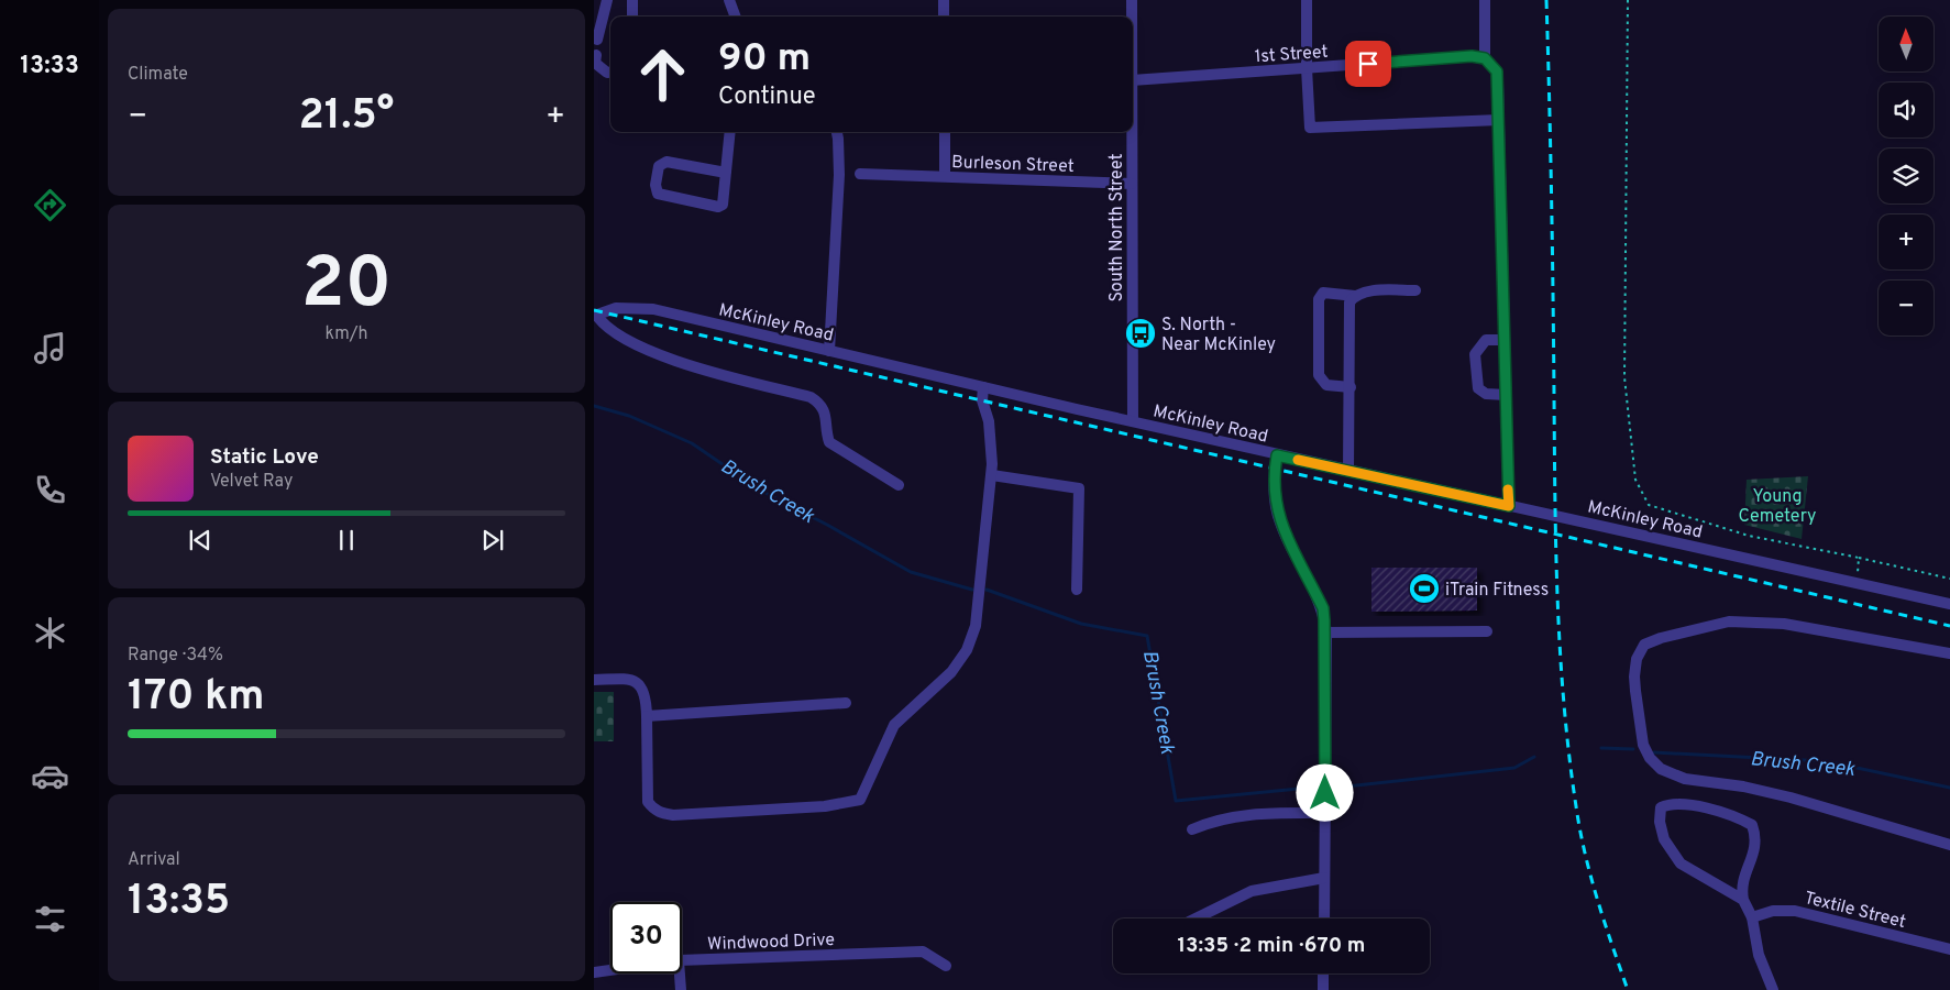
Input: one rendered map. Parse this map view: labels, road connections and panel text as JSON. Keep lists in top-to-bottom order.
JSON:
{
  "streets": {
    "street": [
      "1st Street",
      "Burleson Street",
      "South North Street",
      "McKinley Road",
      "Textile Street",
      "Windwood Drive"
    ]
  },
  "crossings": [
    ["Burleson Street", "South North Street"],
    ["South North Street", "McKinley Road"]
  ],
  "water": ["Brush Creek"],
  "parks": ["Young Cemetery"],
  "places": {
    "bus stop": ["S. North - Near McKinley"],
    "sports": ["iTrain Fitness"]
  },
  "north": "top",
  "page": {
    "tabs": "13:33",
    "tile": [
      "Climate",
      ["20", "km/h"],
      ["Range · 34%", "170 km"],
      ["Arrival", "13:35"]
    ],
    "map_buttons": ["+", "−"],
    "turn": ["90 m", "Continue"],
    "heat": ["−", "21.5°", "+"],
    "song": ["Static Love", "Velvet Ray"],
    "limit": "30",
    "trip": "13:35 · 2 min · 670 m"
  }
}
